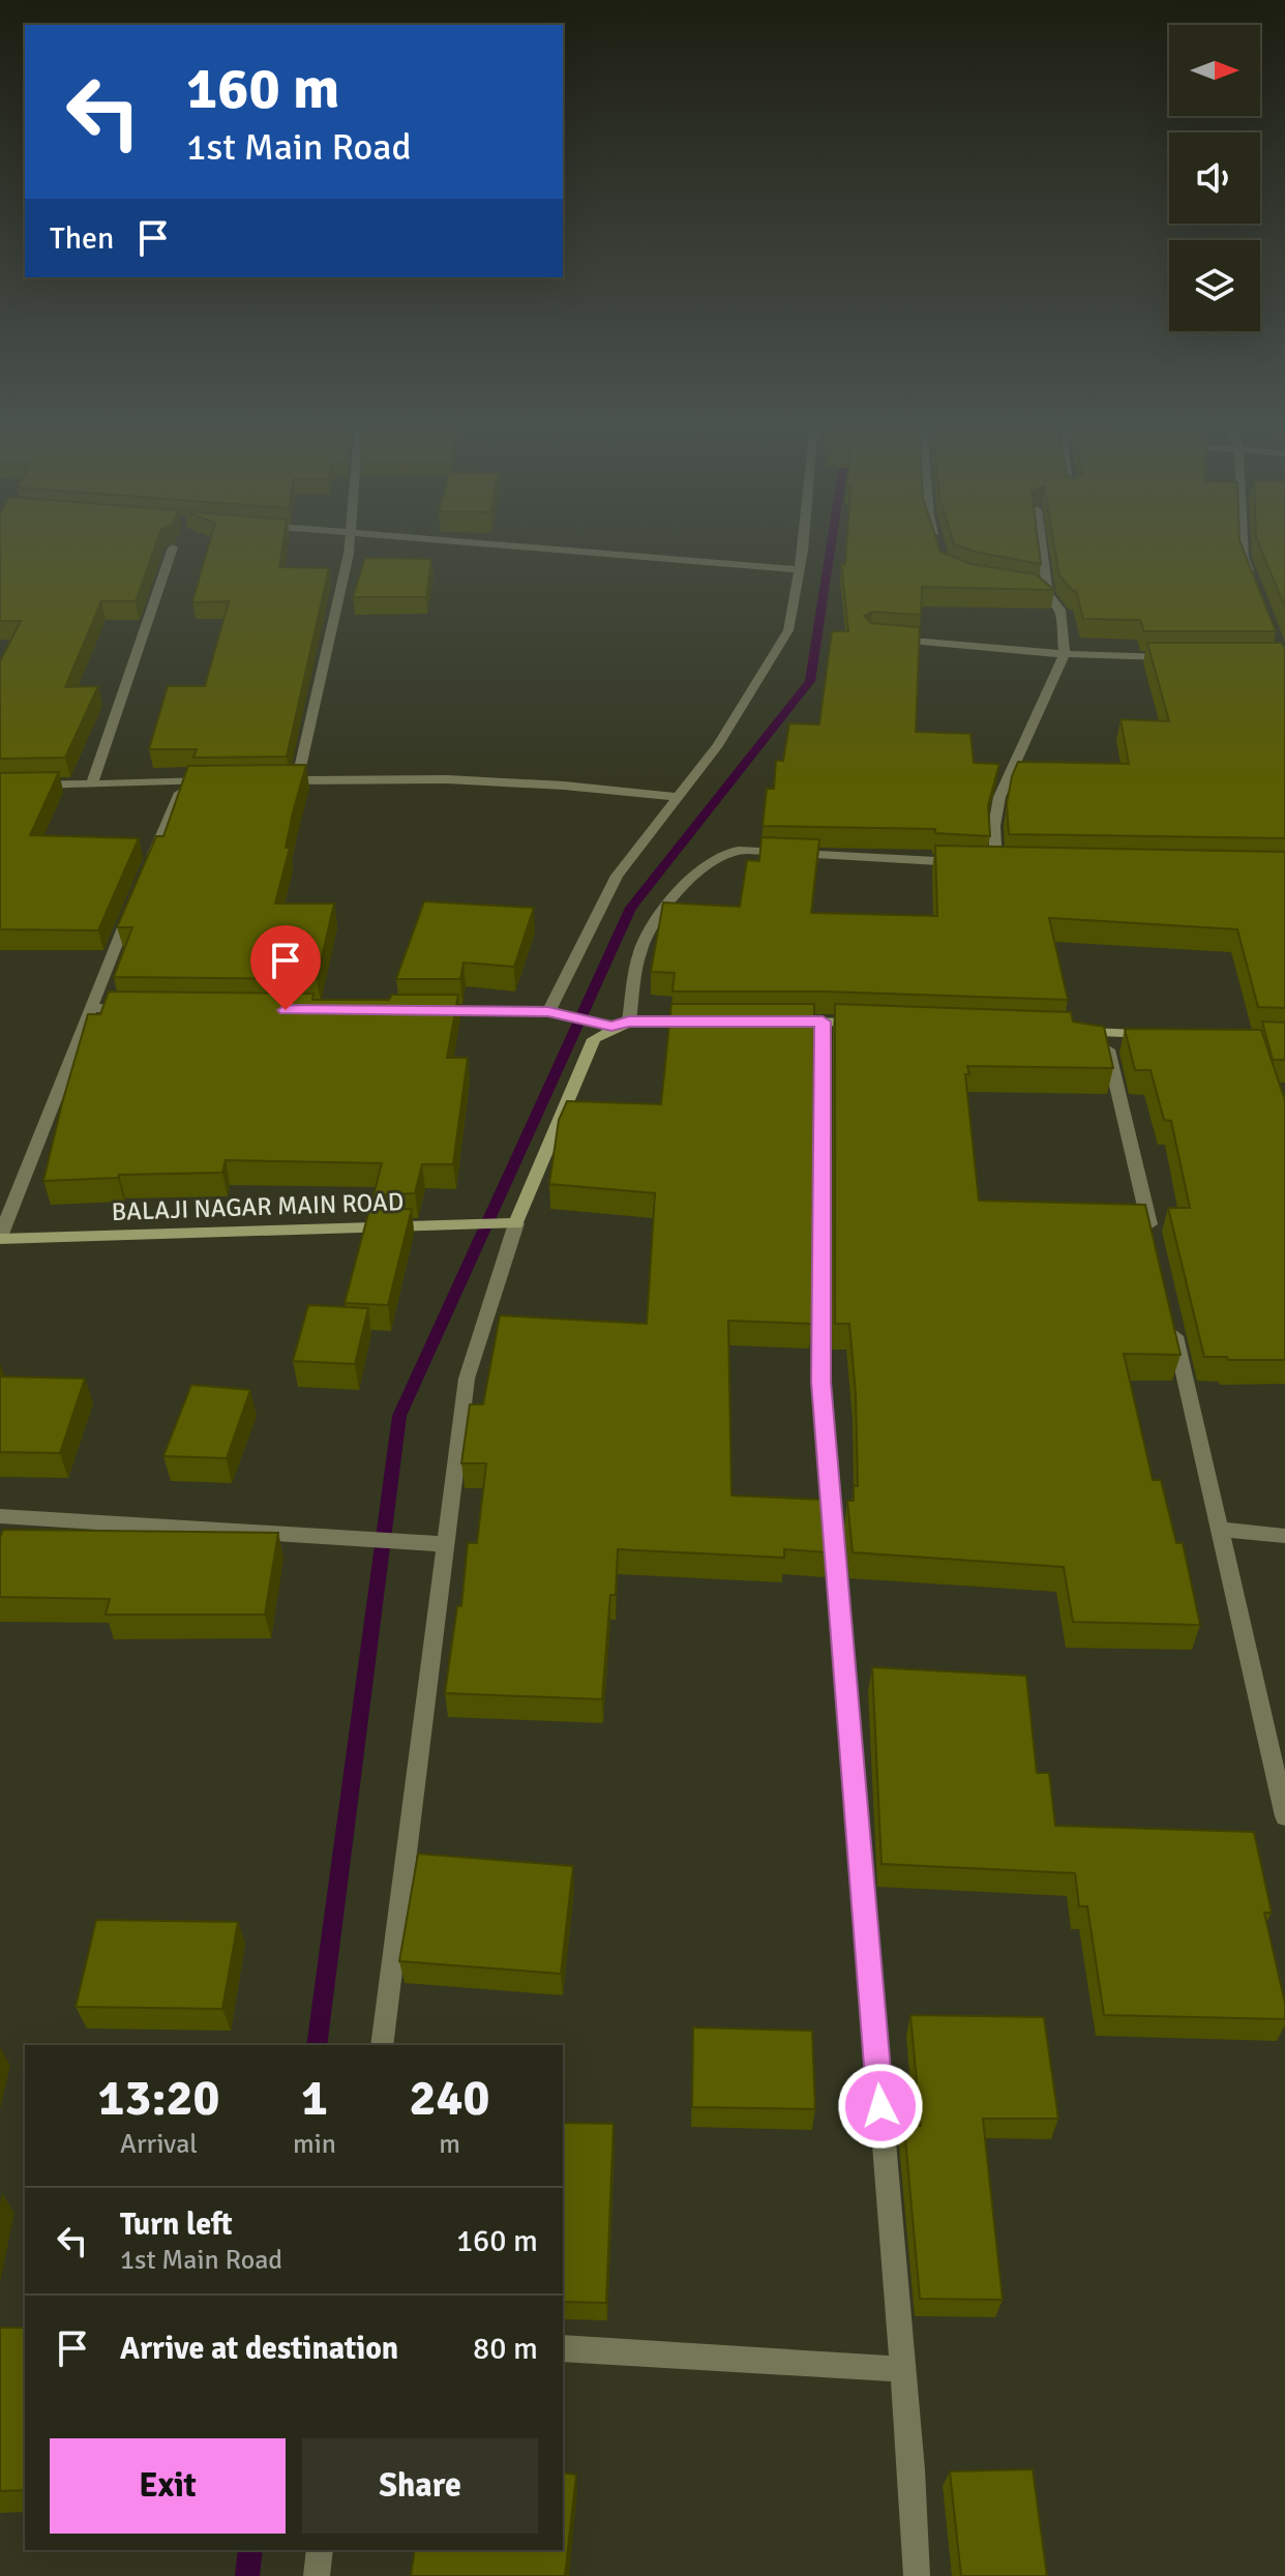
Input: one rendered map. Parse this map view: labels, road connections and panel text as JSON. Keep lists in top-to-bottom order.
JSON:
{
  "streets": {
    "main road": ["BALAJI NAGAR MAIN ROAD"]
  },
  "north": "right",
  "page": {
    "turn": ["160 m", "1st Main Road"],
    "then": "Then",
    "eta": [
      "13:20",
      "Arrival",
      "1",
      "min",
      "240",
      "m"
    ],
    "list": [
      {
        "name": "Turn left",
        "note": "1st Main Road",
        "value": "160 m"
      },
      {
        "name": "Arrive at destination",
        "value": "80 m"
      }
    ],
    "buttons": ["Exit", "Share"]
  }
}
